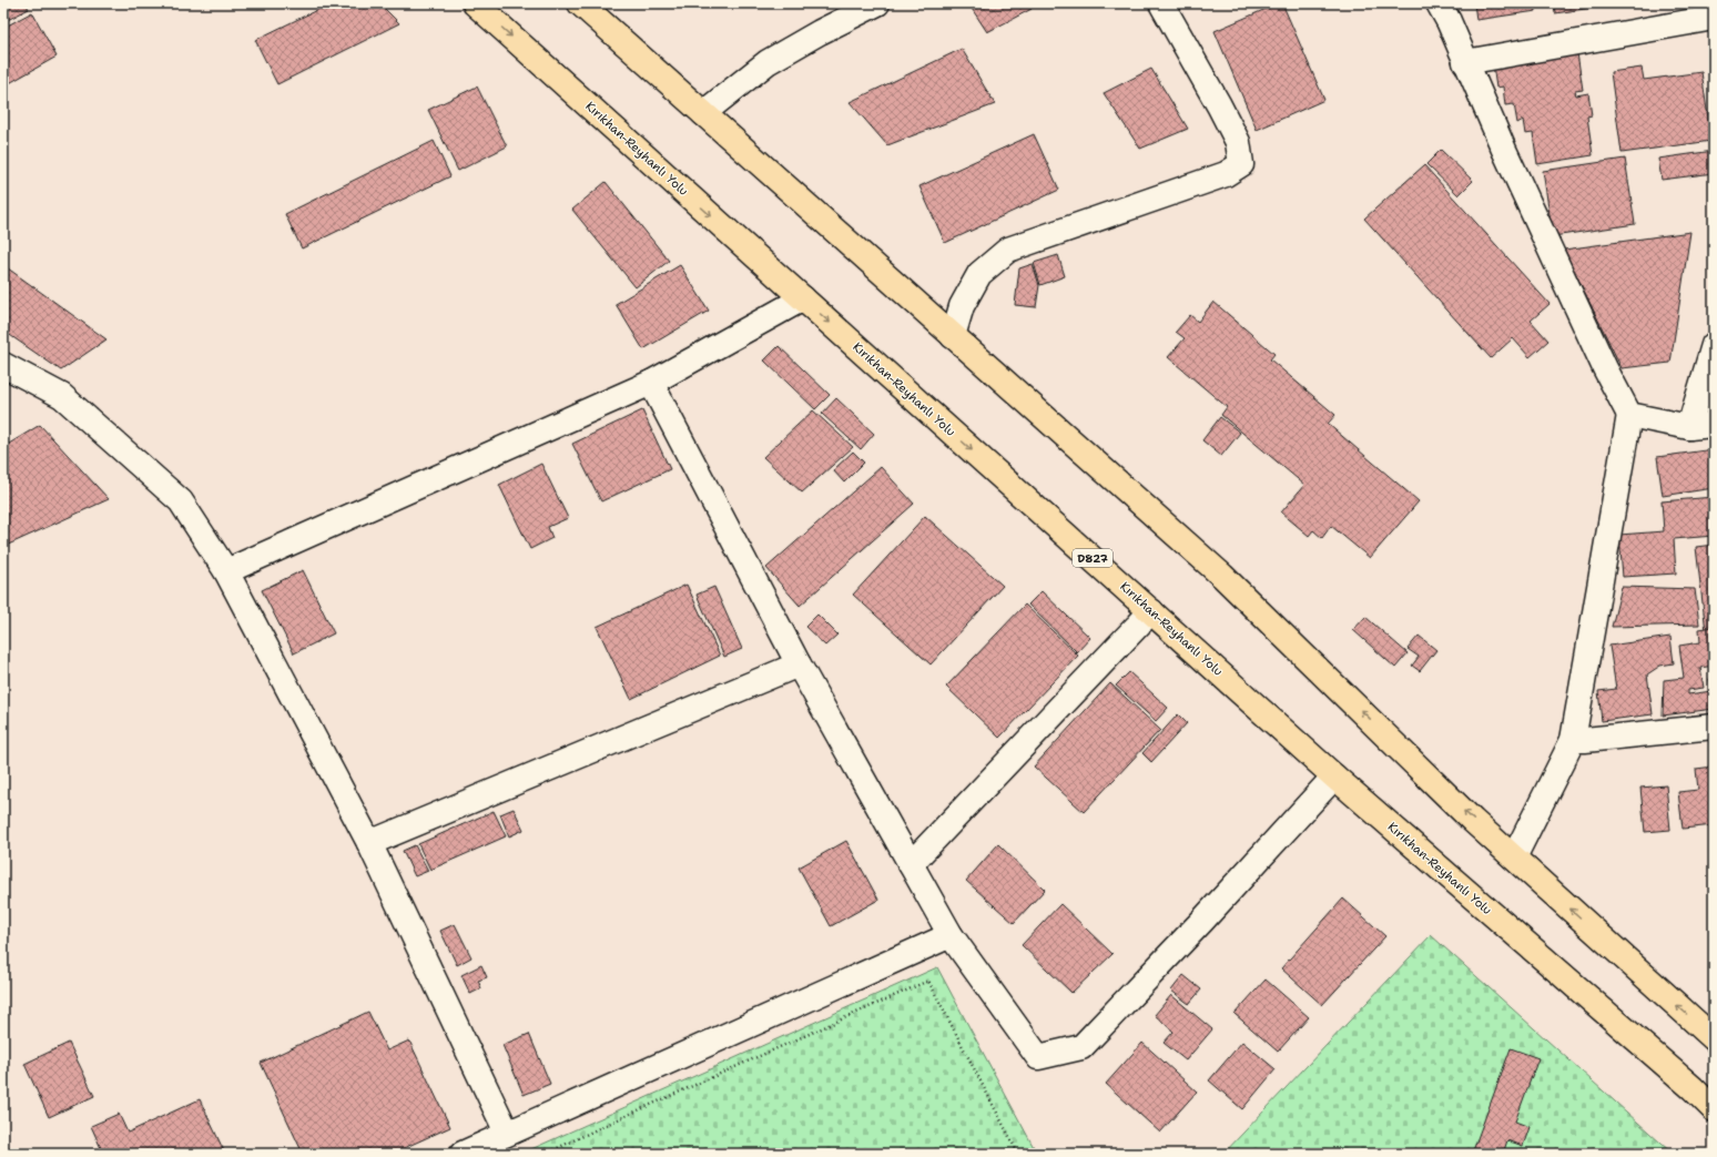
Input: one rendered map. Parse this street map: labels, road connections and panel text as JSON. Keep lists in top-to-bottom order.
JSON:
{
  "streets": {
    "highway": ["Kırıkhan-Reyhanlı Yolu", "D827"]
  }
}
